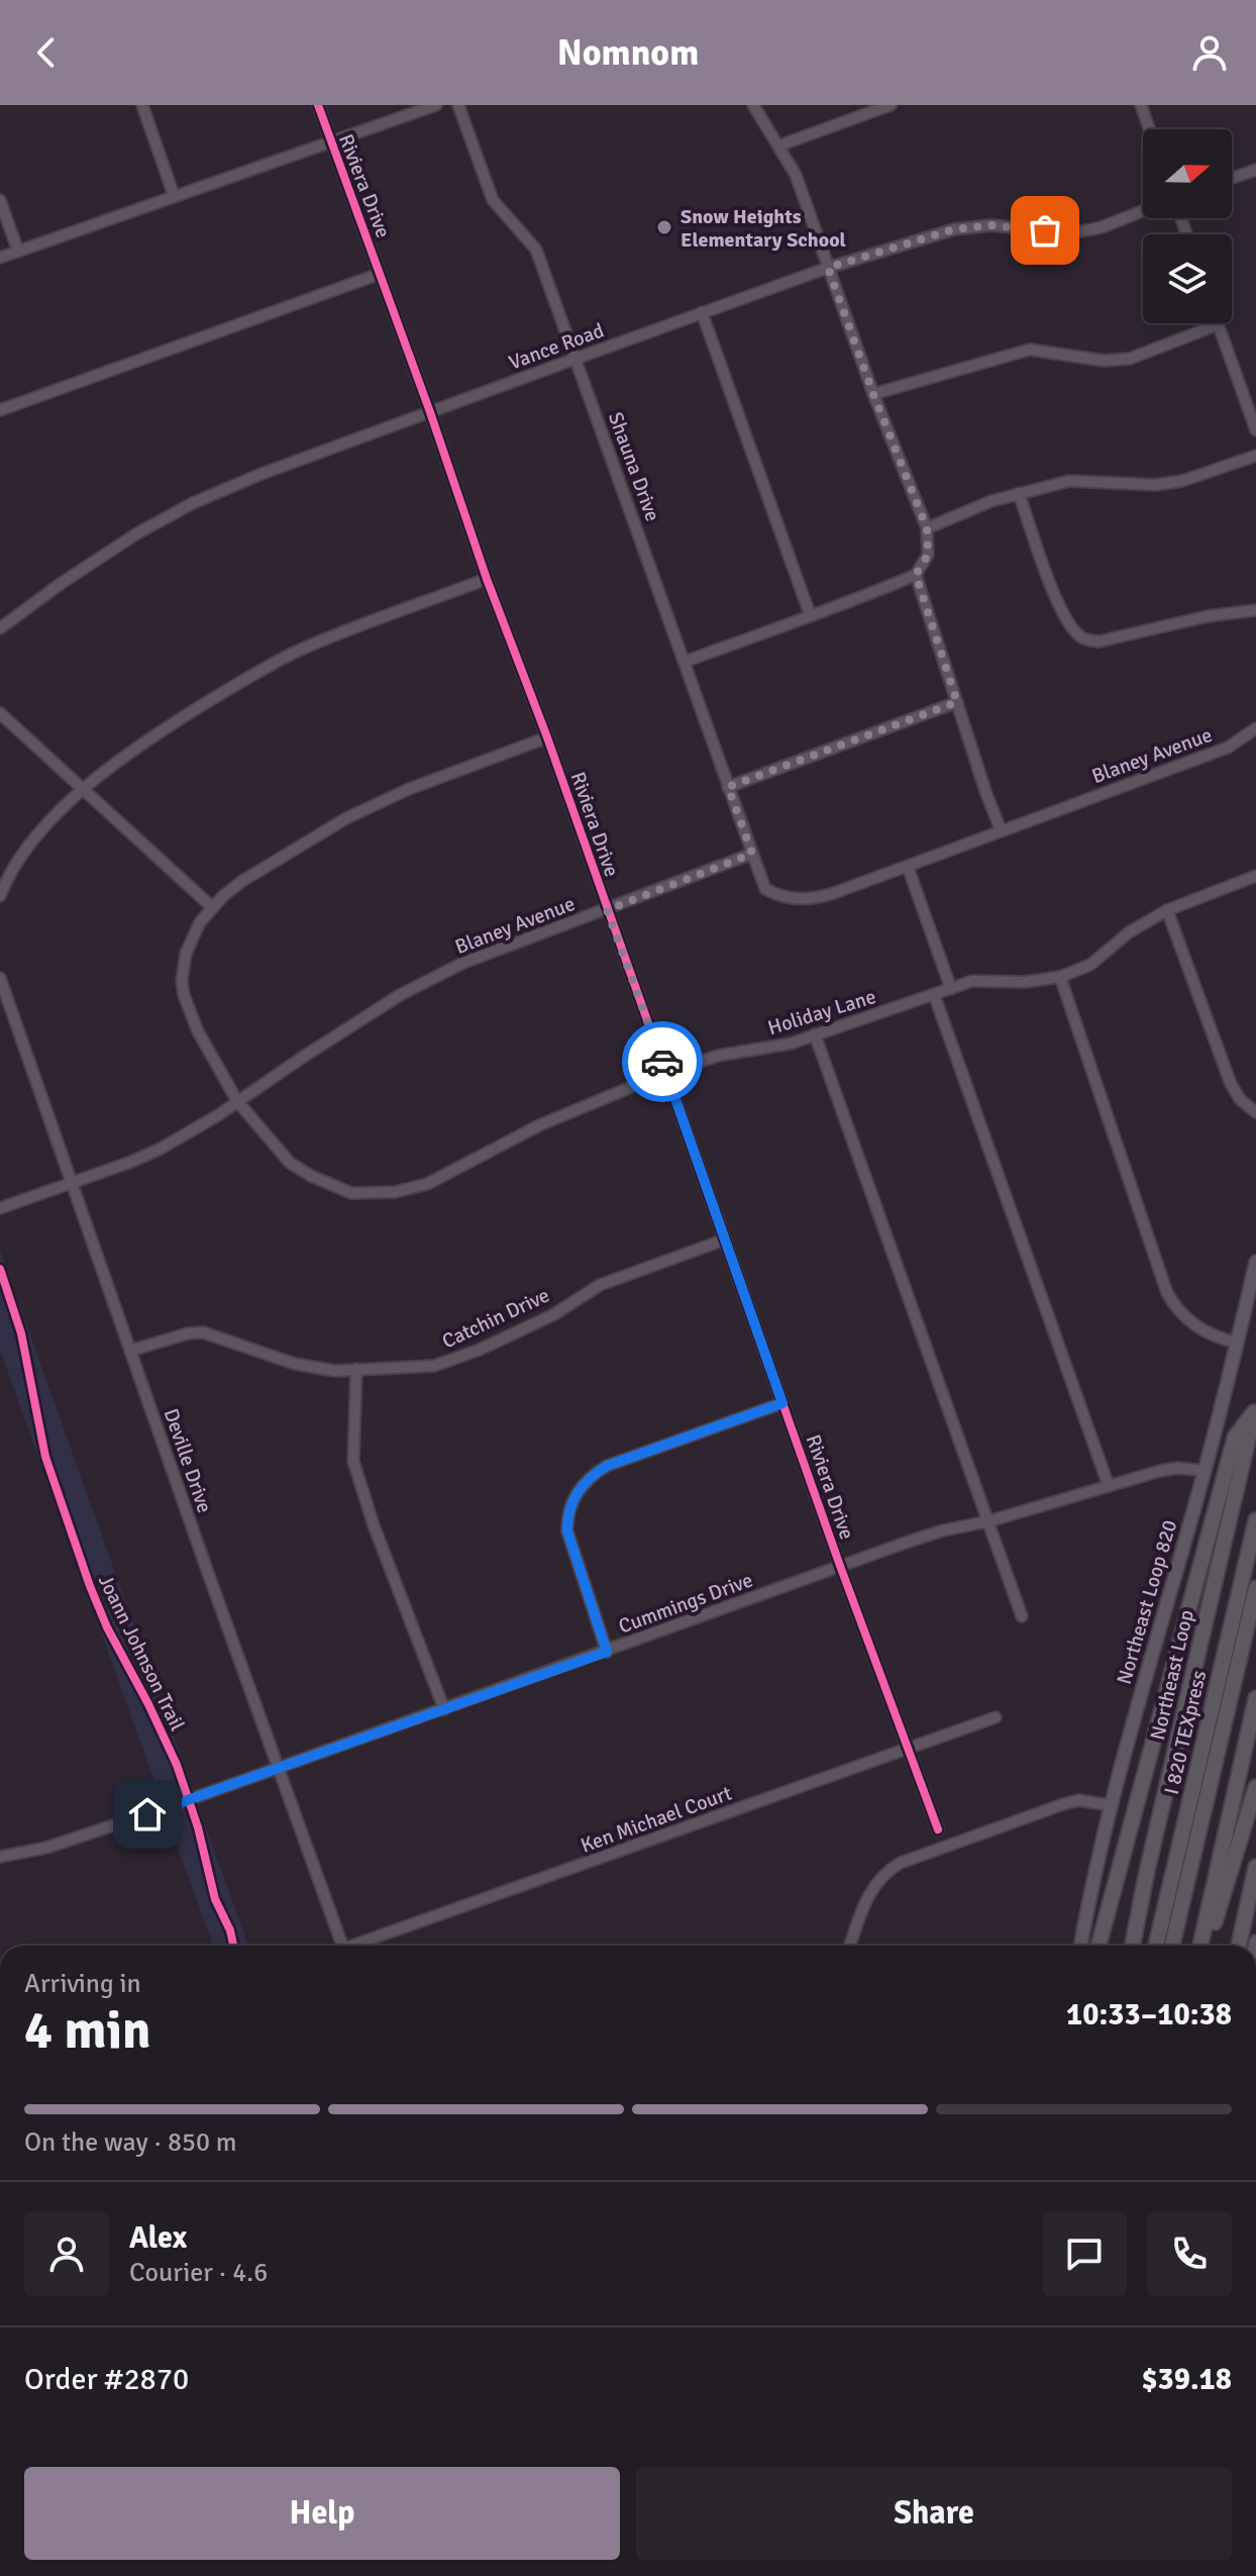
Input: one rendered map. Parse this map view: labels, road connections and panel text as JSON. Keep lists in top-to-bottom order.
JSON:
{
  "streets": {
    "highway": ["Northeast Loop", "I 820 TEXpress"],
    "main road": ["Northeast Loop 820"],
    "street": [
      "Riviera Drive",
      "Vance Road",
      "Shauna Drive",
      "Blaney Avenue",
      "Holiday Lane",
      "Catchin Drive",
      "Deville Drive",
      "Cummings Drive",
      "Ken Michael Court"
    ],
    "cycle path": ["Joann Johnson Trail"]
  },
  "crossings": [
    ["Riviera Drive", "Vance Road"],
    ["Riviera Drive", "Blaney Avenue"],
    ["Riviera Drive", "Holiday Lane"],
    ["Riviera Drive", "Catchin Drive"],
    ["Riviera Drive", "Cummings Drive"],
    ["Riviera Drive", "Ken Michael Court"],
    ["Vance Road", "Shauna Drive"],
    ["Shauna Drive", "Blaney Avenue"],
    ["Blaney Avenue", "Holiday Lane"],
    ["Blaney Avenue", "Deville Drive"],
    ["Catchin Drive", "Deville Drive"],
    ["Deville Drive", "Cummings Drive"],
    ["Northeast Loop 820", "Cummings Drive"]
  ],
  "places": ["Snow Heights Elementary School"],
  "north": "right",
  "page": {
    "header": "Nomnom",
    "heading": ["4 min", "Arriving in", "10:33–10:38"],
    "panel": [
      "Alex",
      "Courier · 4.6",
      "Order #2870",
      "$39.18"
    ],
    "bar": "On the way · 850 m",
    "buttons": ["Help", "Share"]
  }
}
